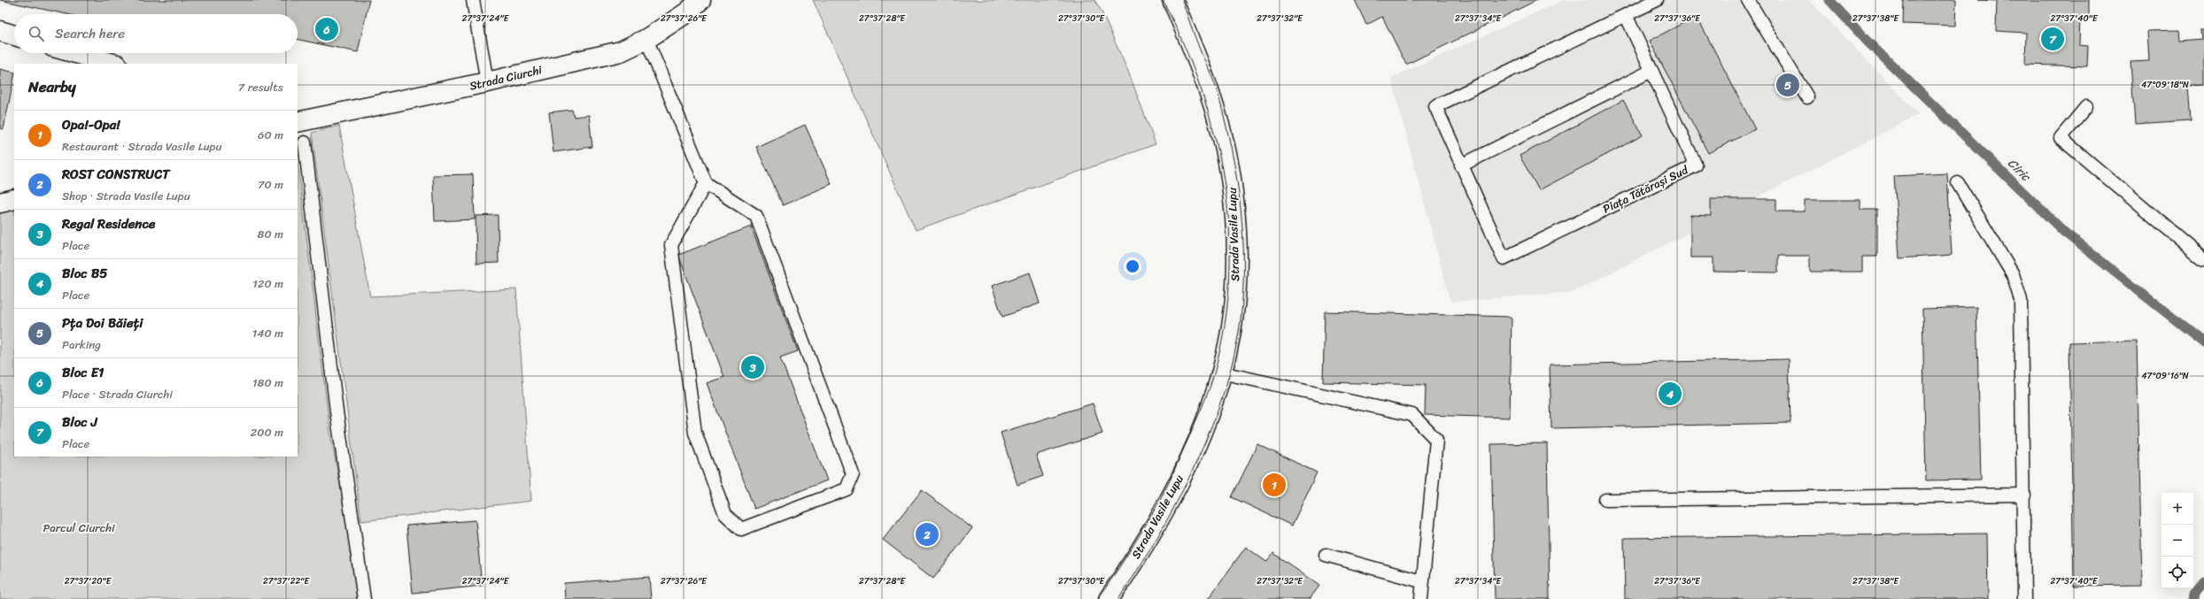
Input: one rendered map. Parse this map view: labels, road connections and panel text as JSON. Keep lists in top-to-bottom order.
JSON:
{
  "streets": {
    "main road": ["Strada Ciurchi", "Strada Vasile Lupu"],
    "lane": ["Piața Tătărași Sud"]
  },
  "water": ["Ciric"],
  "parks": ["Parcul Ciurchi"],
  "page": {
    "search": "Search here",
    "pins": [
      "6",
      "7",
      "5",
      "3",
      "4",
      "1",
      "2"
    ],
    "heading": ["Nearby", "7 results"],
    "list": [
      {
        "mark": "1",
        "name": "Opa!-Opa!",
        "note": "Restaurant · Strada Vasile Lupu",
        "value": "60 m"
      },
      {
        "mark": "2",
        "name": "ROST CONSTRUCT",
        "note": "Shop · Strada Vasile Lupu",
        "value": "70 m"
      },
      {
        "mark": "3",
        "name": "Regal Residence",
        "note": "Place",
        "value": "80 m"
      },
      {
        "mark": "4",
        "name": "Bloc B5",
        "note": "Place",
        "value": "120 m"
      },
      {
        "mark": "5",
        "name": "Pța Doi Băieți",
        "note": "Parking",
        "value": "140 m"
      },
      {
        "mark": "6",
        "name": "Bloc E1",
        "note": "Place · Strada Ciurchi",
        "value": "180 m"
      },
      {
        "mark": "7",
        "name": "Bloc J",
        "note": "Place",
        "value": "200 m"
      }
    ],
    "map_buttons": ["+", "−"]
  },
  "coordinates": [
    "27°37'24\"E",
    "27°37'26\"E",
    "27°37'28\"E",
    "27°37'30\"E",
    "27°37'32\"E",
    "27°37'34\"E",
    "27°37'36\"E",
    "27°37'38\"E",
    "27°37'40\"E",
    "47°09'18\"N",
    "47°09'16\"N",
    "27°37'20\"E",
    "27°37'22\"E"
  ]
}
